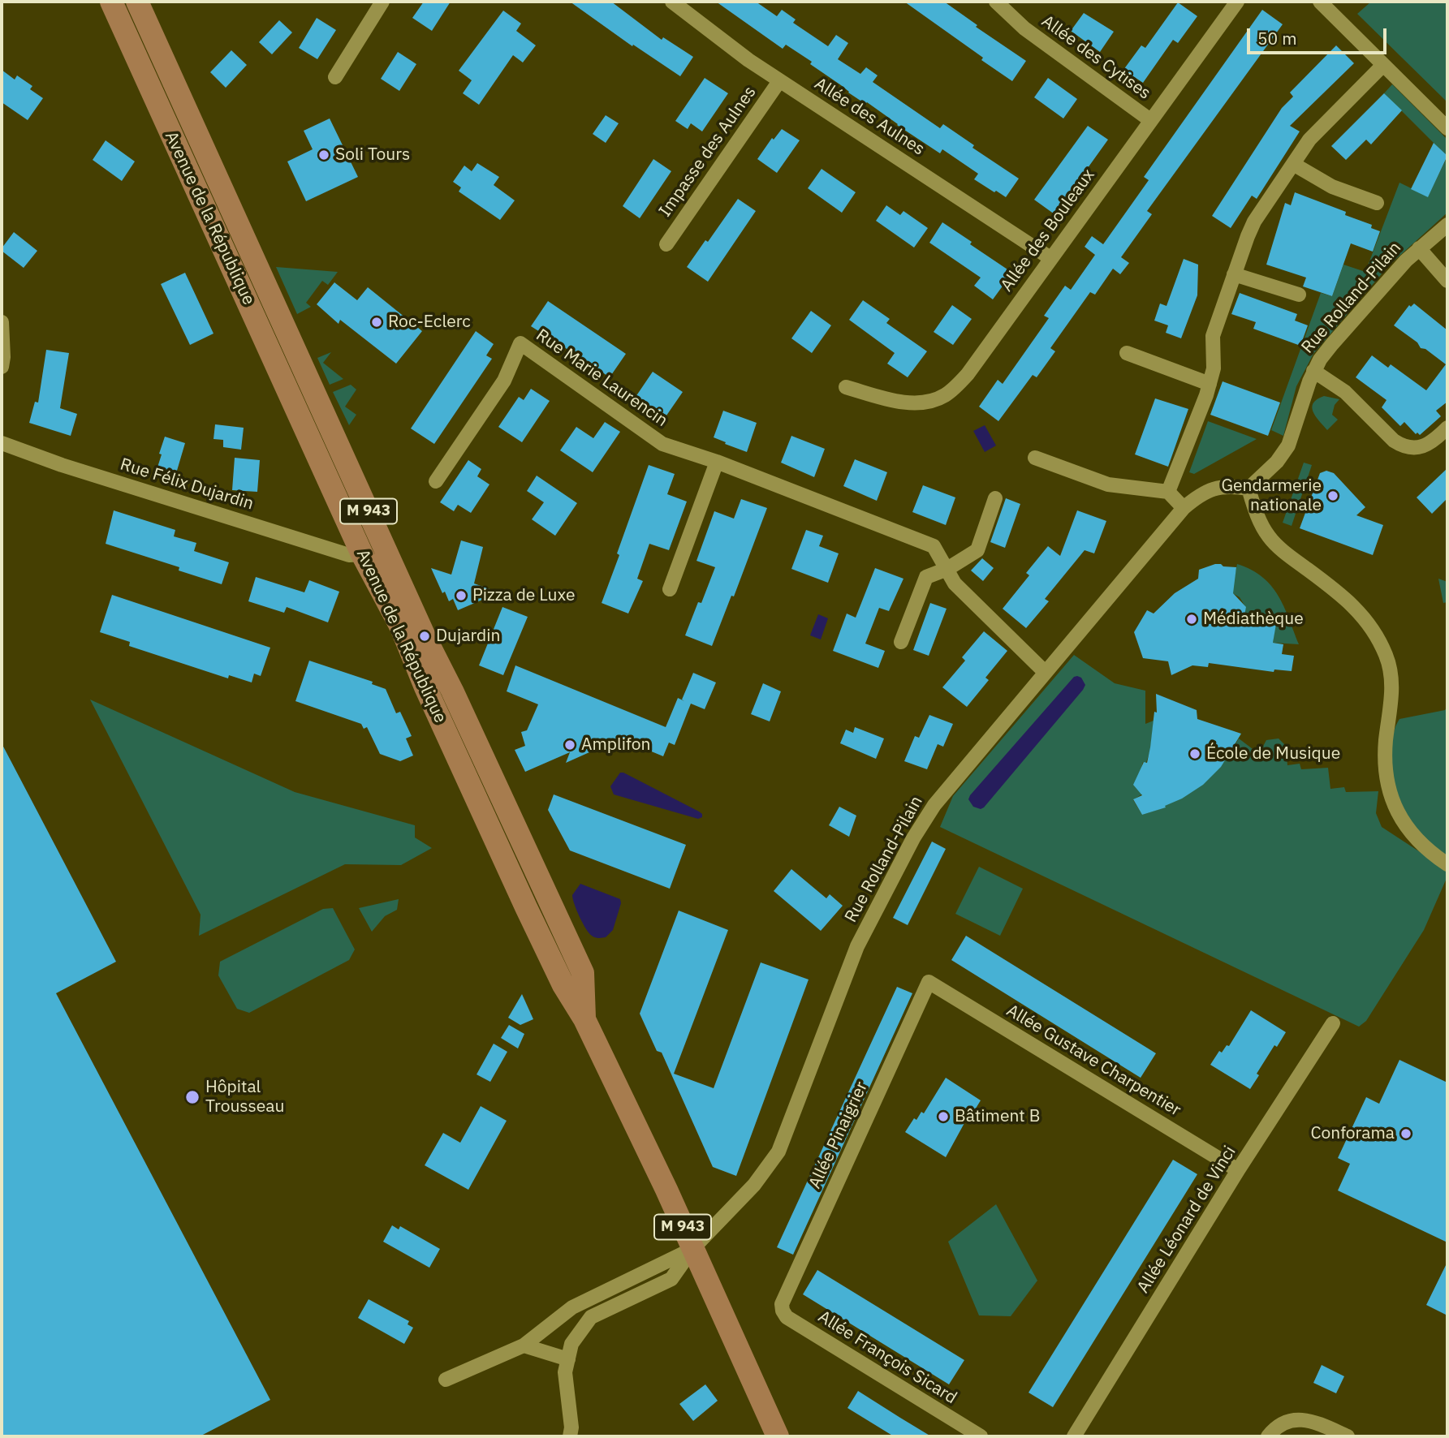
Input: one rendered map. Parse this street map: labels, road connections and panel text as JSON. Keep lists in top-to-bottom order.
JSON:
{
  "streets": {
    "main road": ["Avenue de la République", "M 943"],
    "street": [
      "Allée des Cytises",
      "Allée des Aulnes",
      "Impasse des Aulnes",
      "Allée des Bouleaux",
      "Rue Rolland-Pilain",
      "Rue Marie Laurencin",
      "Rue Félix Dujardin",
      "Allée Gustave Charpentier",
      "Allée Pinaigrier",
      "Allée Léonard de Vinci",
      "Allée François Sicard"
    ]
  },
  "crossings": [
    ["Allée des Cytises", "Allée des Bouleaux"],
    ["Allée des Aulnes", "Impasse des Aulnes"],
    ["Allée des Aulnes", "Allée des Bouleaux"],
    ["Avenue de la République", "Rue Rolland-Pilain"],
    ["Avenue de la République", "Rue Félix Dujardin"],
    ["Rue Rolland-Pilain", "Rue Marie Laurencin"],
    ["Allée Gustave Charpentier", "Allée Pinaigrier"],
    ["Allée Gustave Charpentier", "Allée Léonard de Vinci"],
    ["Allée Pinaigrier", "Allée François Sicard"]
  ],
  "places": [
    "Soli Tours",
    "Roc-Eclerc",
    "Gendarmerie nationale",
    "Pizza de Luxe",
    "Médiathèque",
    "Dujardin",
    "Amplifon",
    "École de Musique",
    "Hôpital Trousseau",
    "Bâtiment B",
    "Conforama"
  ],
  "scale_bar": "50 m"
}
